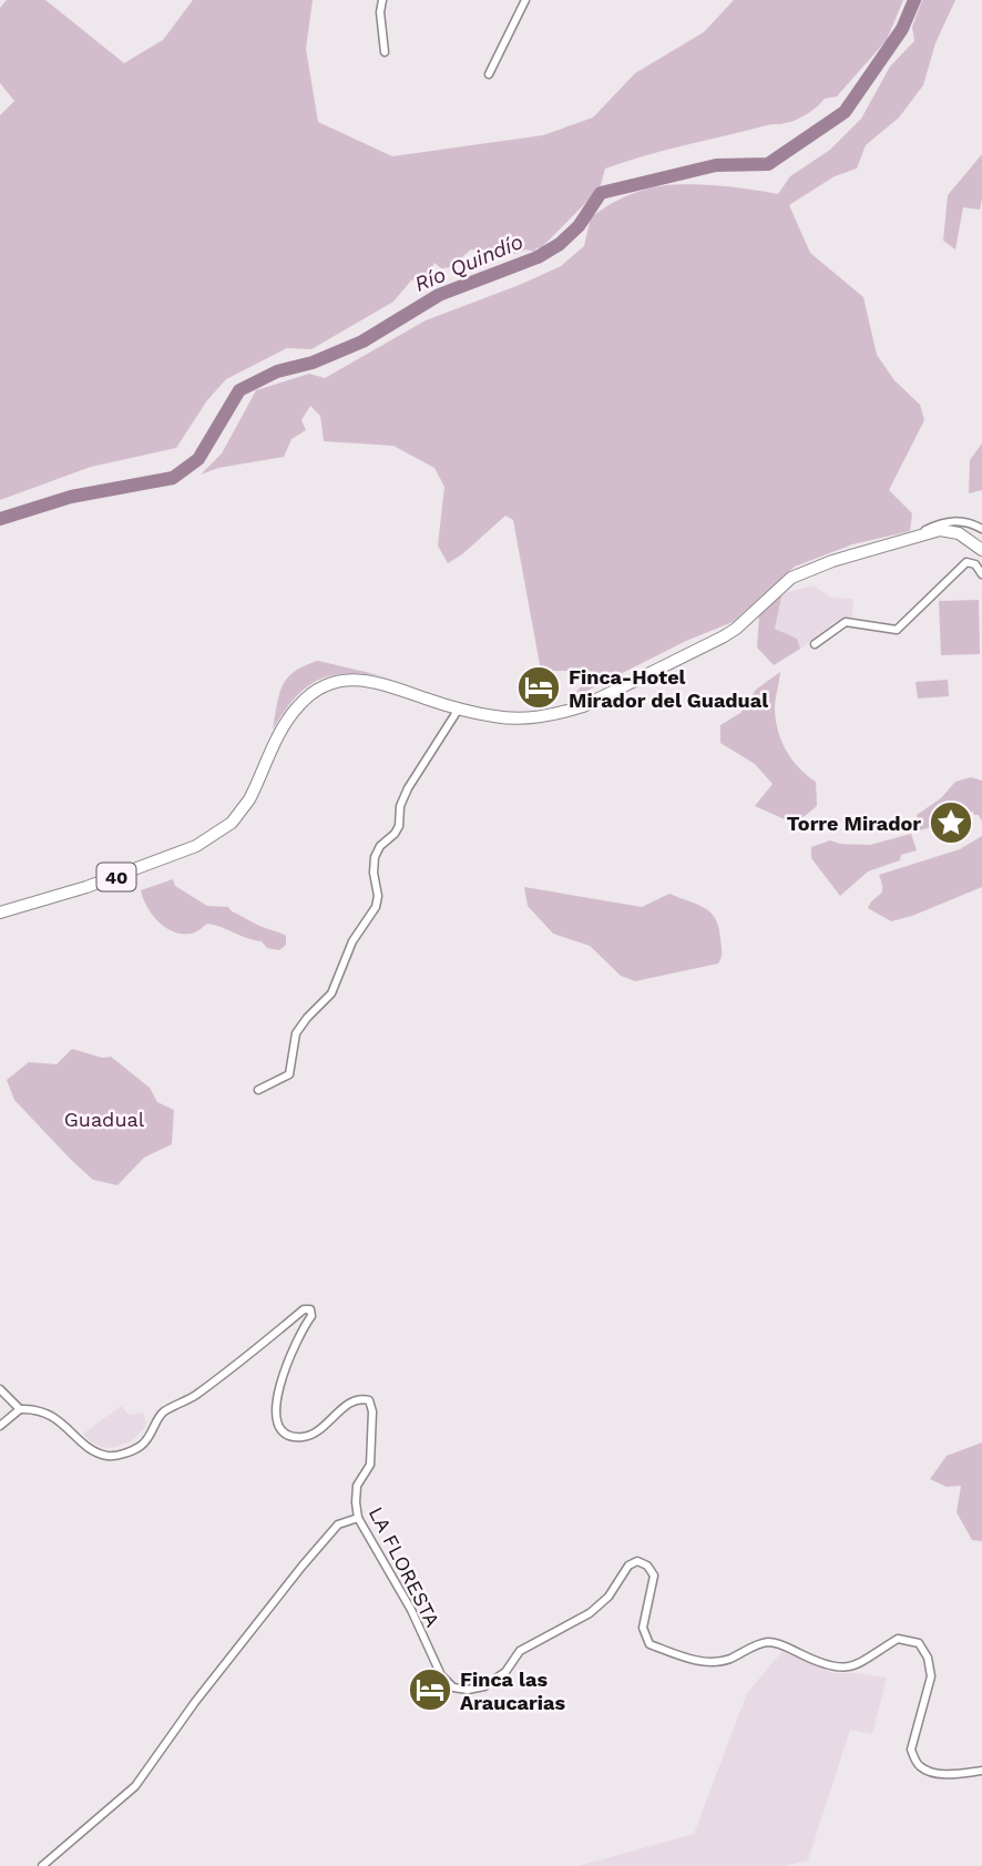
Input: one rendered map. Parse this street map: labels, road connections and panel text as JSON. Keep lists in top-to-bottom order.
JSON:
{
  "streets": {
    "main road": ["40"],
    "street": ["LA FLORESTA"]
  },
  "water": ["Río Quindío"],
  "parks": ["Guadual"],
  "places": {
    "hotel": ["Finca-Hotel Mirador del Guadual", "Finca las Araucarias"],
    "place": ["Torre Mirador"]
  }
}
